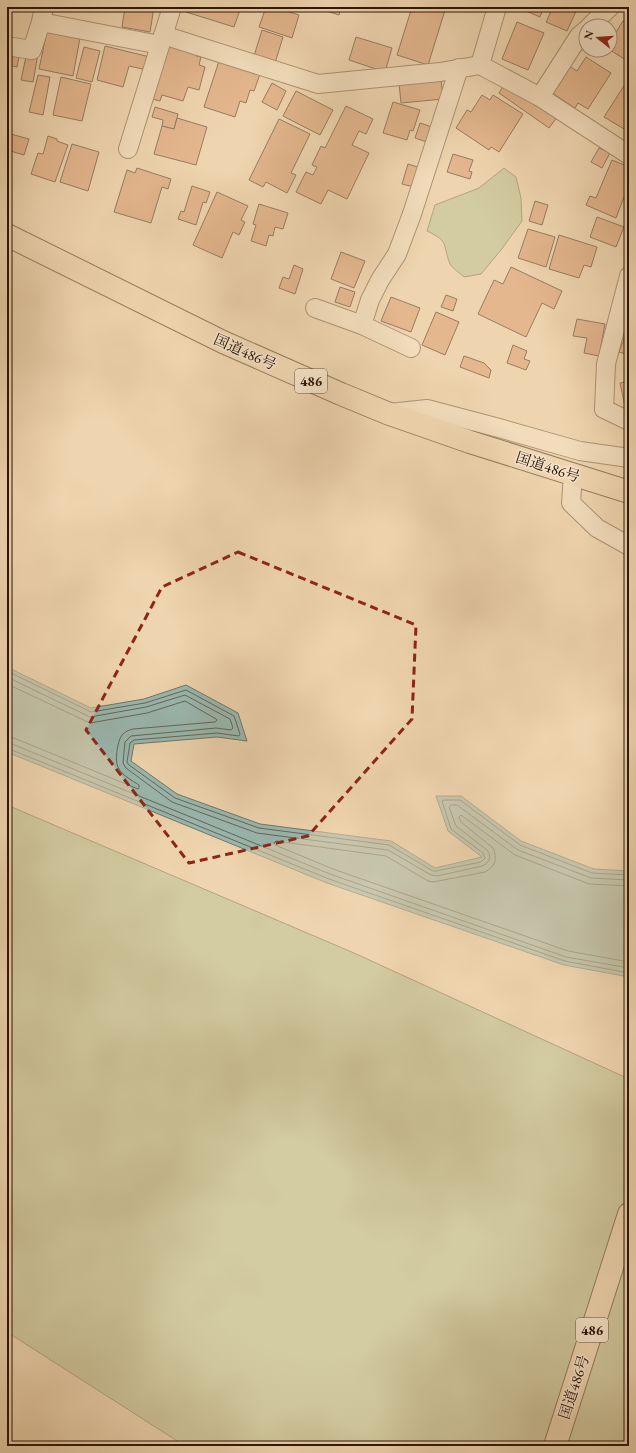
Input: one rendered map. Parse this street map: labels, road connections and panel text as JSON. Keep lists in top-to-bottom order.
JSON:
{
  "streets": {
    "highway": ["国道486号", "486"]
  },
  "north": "left"
}
